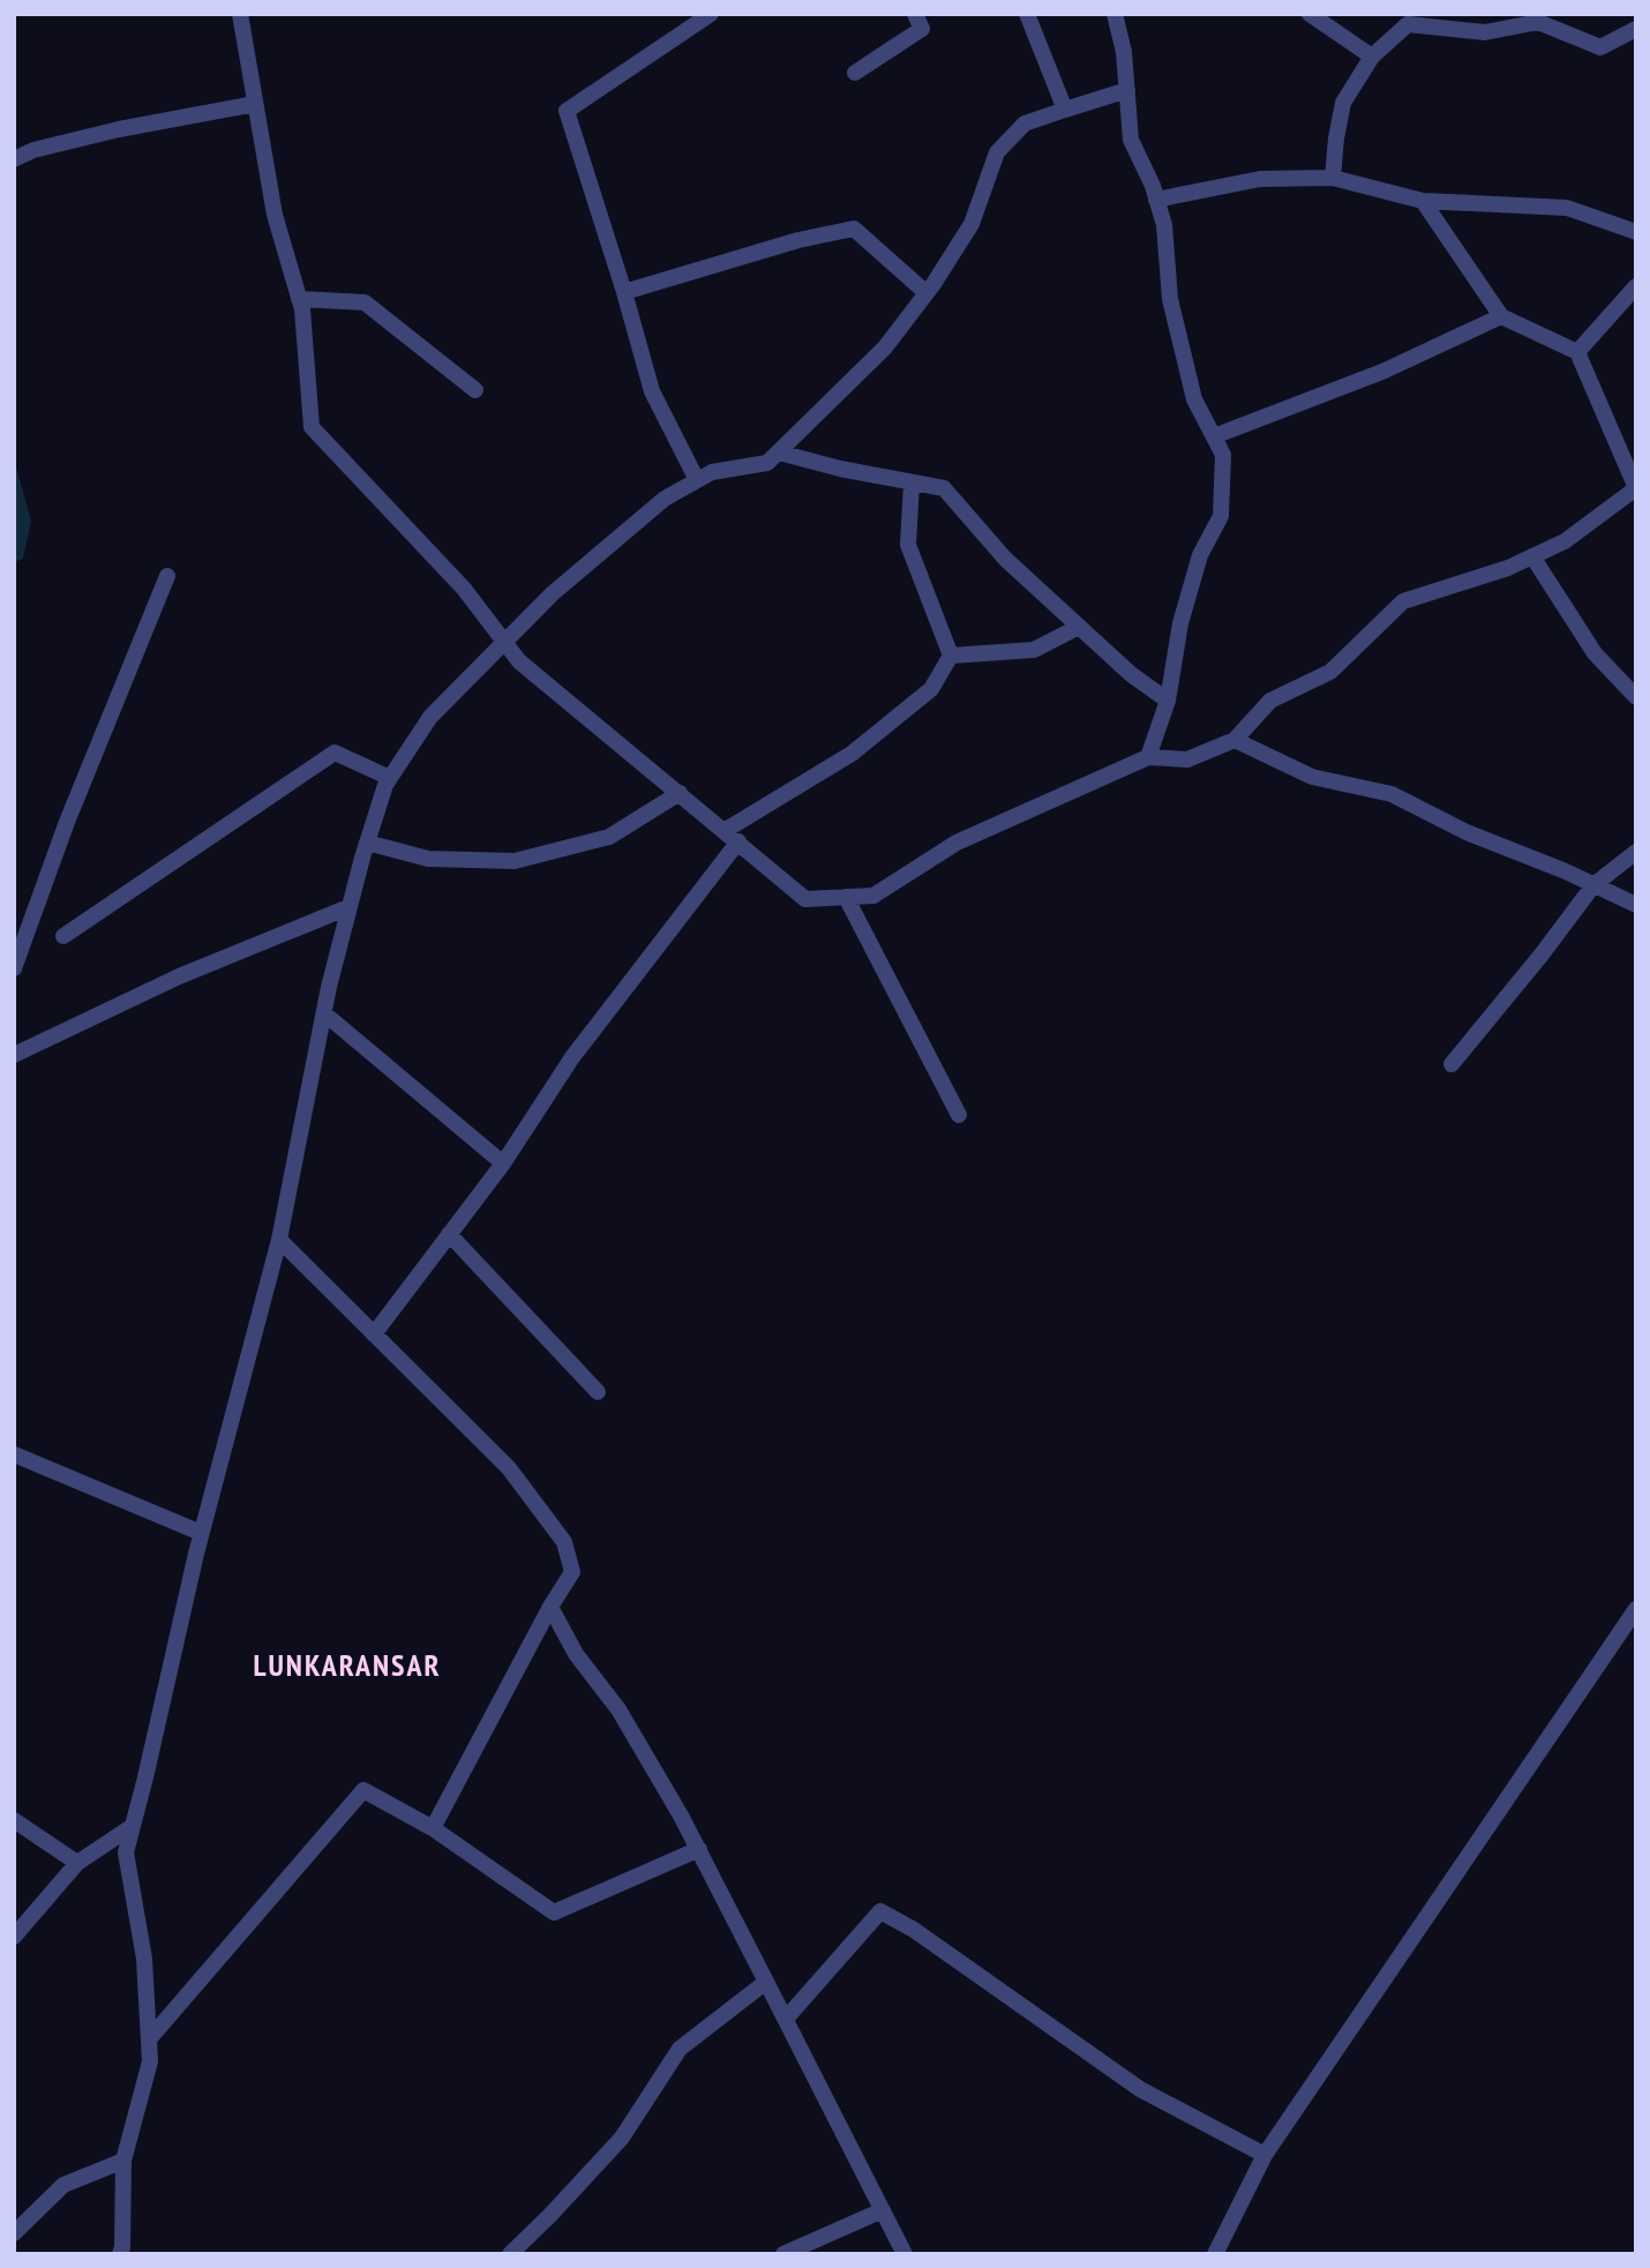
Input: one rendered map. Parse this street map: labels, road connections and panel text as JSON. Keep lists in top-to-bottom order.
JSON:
{
  "districts": ["LUNKARANSAR"]
}
